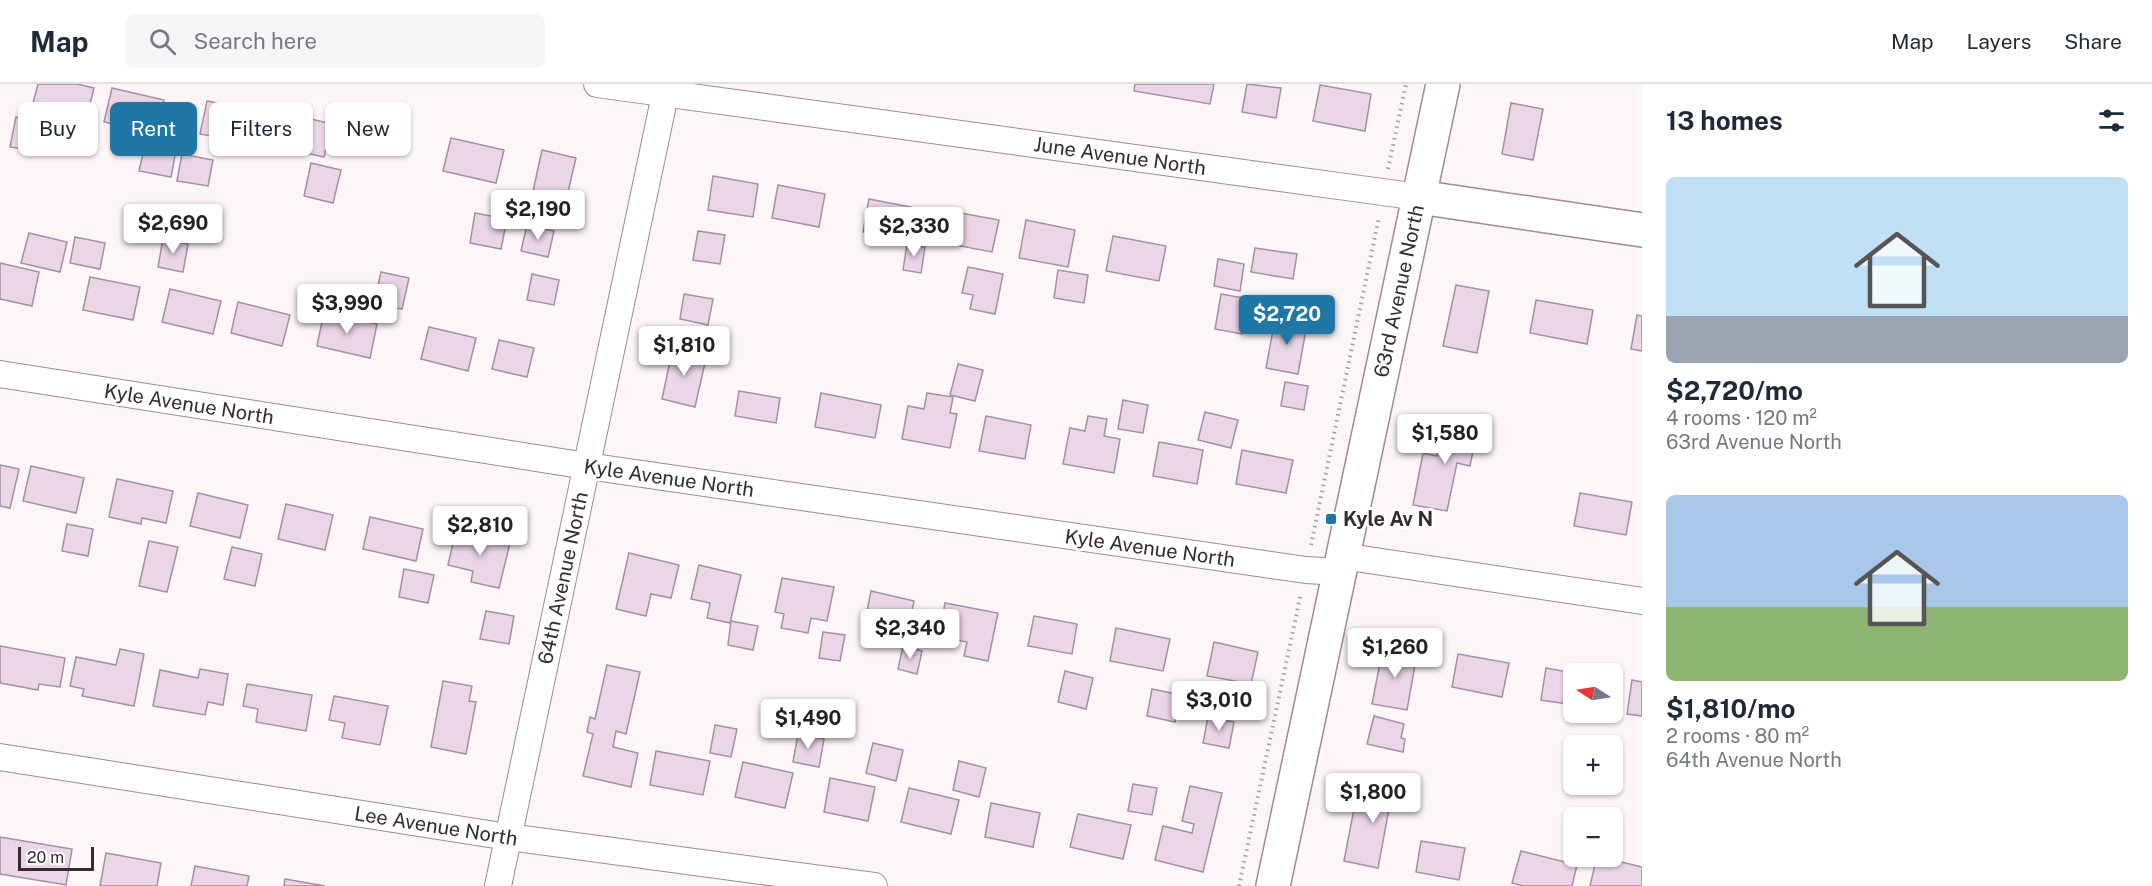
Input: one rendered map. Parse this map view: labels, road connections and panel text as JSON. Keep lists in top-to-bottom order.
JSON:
{
  "streets": {
    "street": [
      "June Avenue North",
      "63rd Avenue North",
      "Kyle Avenue North",
      "64th Avenue North",
      "Lee Avenue North"
    ]
  },
  "crossings": [
    ["June Avenue North", "63rd Avenue North"],
    ["June Avenue North", "64th Avenue North"],
    ["63rd Avenue North", "Kyle Avenue North"],
    ["Kyle Avenue North", "64th Avenue North"],
    ["64th Avenue North", "Lee Avenue North"]
  ],
  "places": {
    "transit": ["Kyle Av N"]
  },
  "scale_bar": "20 m",
  "north": "left",
  "page": {
    "header": "Map",
    "search": "Search here",
    "nav": ["Map", "Layers", "Share"],
    "heading": "13 homes",
    "chip": [
      "Buy",
      "Rent",
      "Filters",
      "New"
    ],
    "list": [
      {
        "name": "$2,720/mo",
        "note": "4 rooms · 120 m² · 63rd Avenue North"
      },
      {
        "name": "$1,810/mo",
        "note": "2 rooms · 80 m² · 64th Avenue North"
      }
    ],
    "price": [
      "$2,190",
      "$2,690",
      "$2,330",
      "$3,990",
      "$2,720",
      "$1,810",
      "$1,580",
      "$2,810",
      "$2,340",
      "$1,260",
      "$3,010",
      "$1,490",
      "$1,800"
    ],
    "map_buttons": ["+", "−"],
    "scale": "20 m"
  }
}
